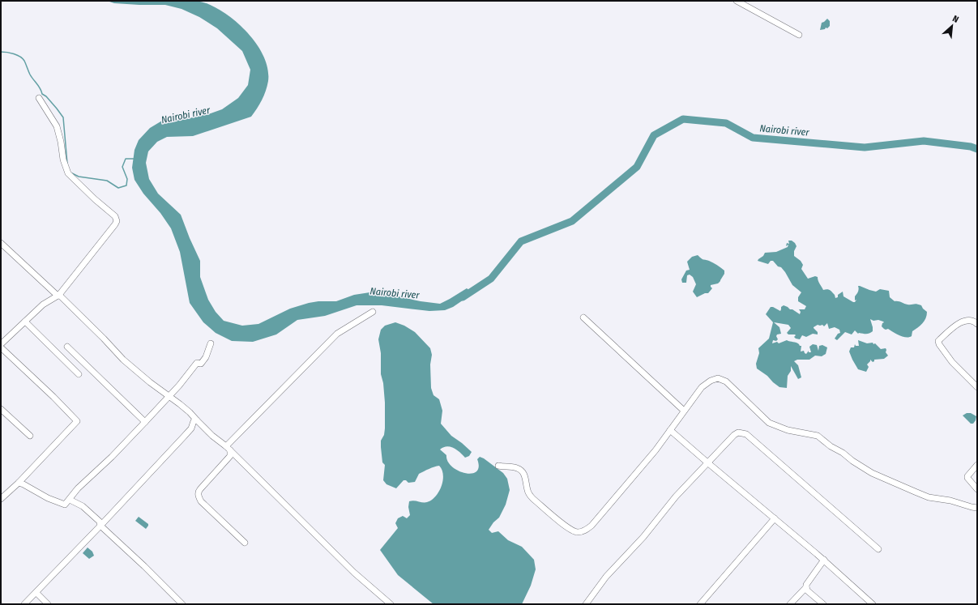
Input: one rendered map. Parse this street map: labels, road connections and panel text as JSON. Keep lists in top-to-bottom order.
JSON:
{
  "water": ["Nairobi river"],
  "north": "top right"
}
